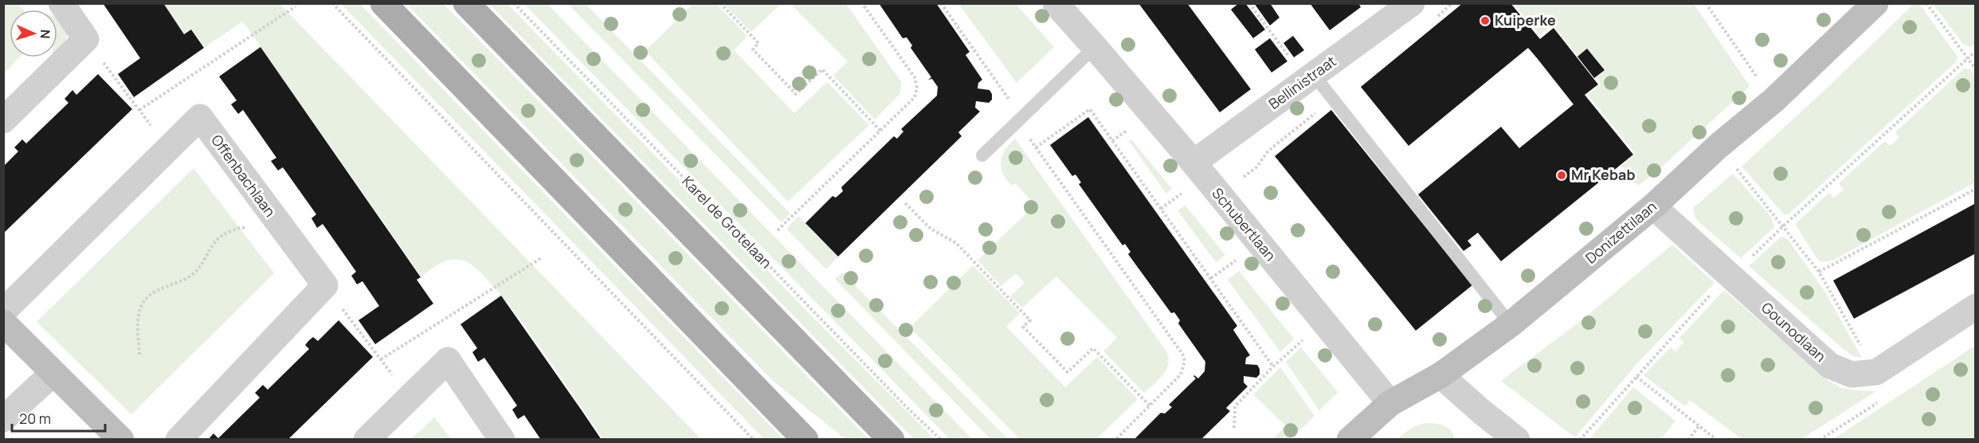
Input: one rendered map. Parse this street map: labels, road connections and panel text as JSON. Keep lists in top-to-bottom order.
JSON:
{
  "streets": {
    "street": [
      "Bellinistraat",
      "Offenbachlaan",
      "Schubertlaan",
      "Donizettilaan",
      "Gounodlaan"
    ],
    "path": ["Karel de Grotelaan"]
  },
  "crossings": [
    ["Bellinistraat", "Schubertlaan"],
    ["Schubertlaan", "Donizettilaan"],
    ["Donizettilaan", "Gounodlaan"]
  ],
  "places": ["Kuiperke", "Mr Kebab"],
  "scale_bar": "20 m",
  "north": "right"
}
